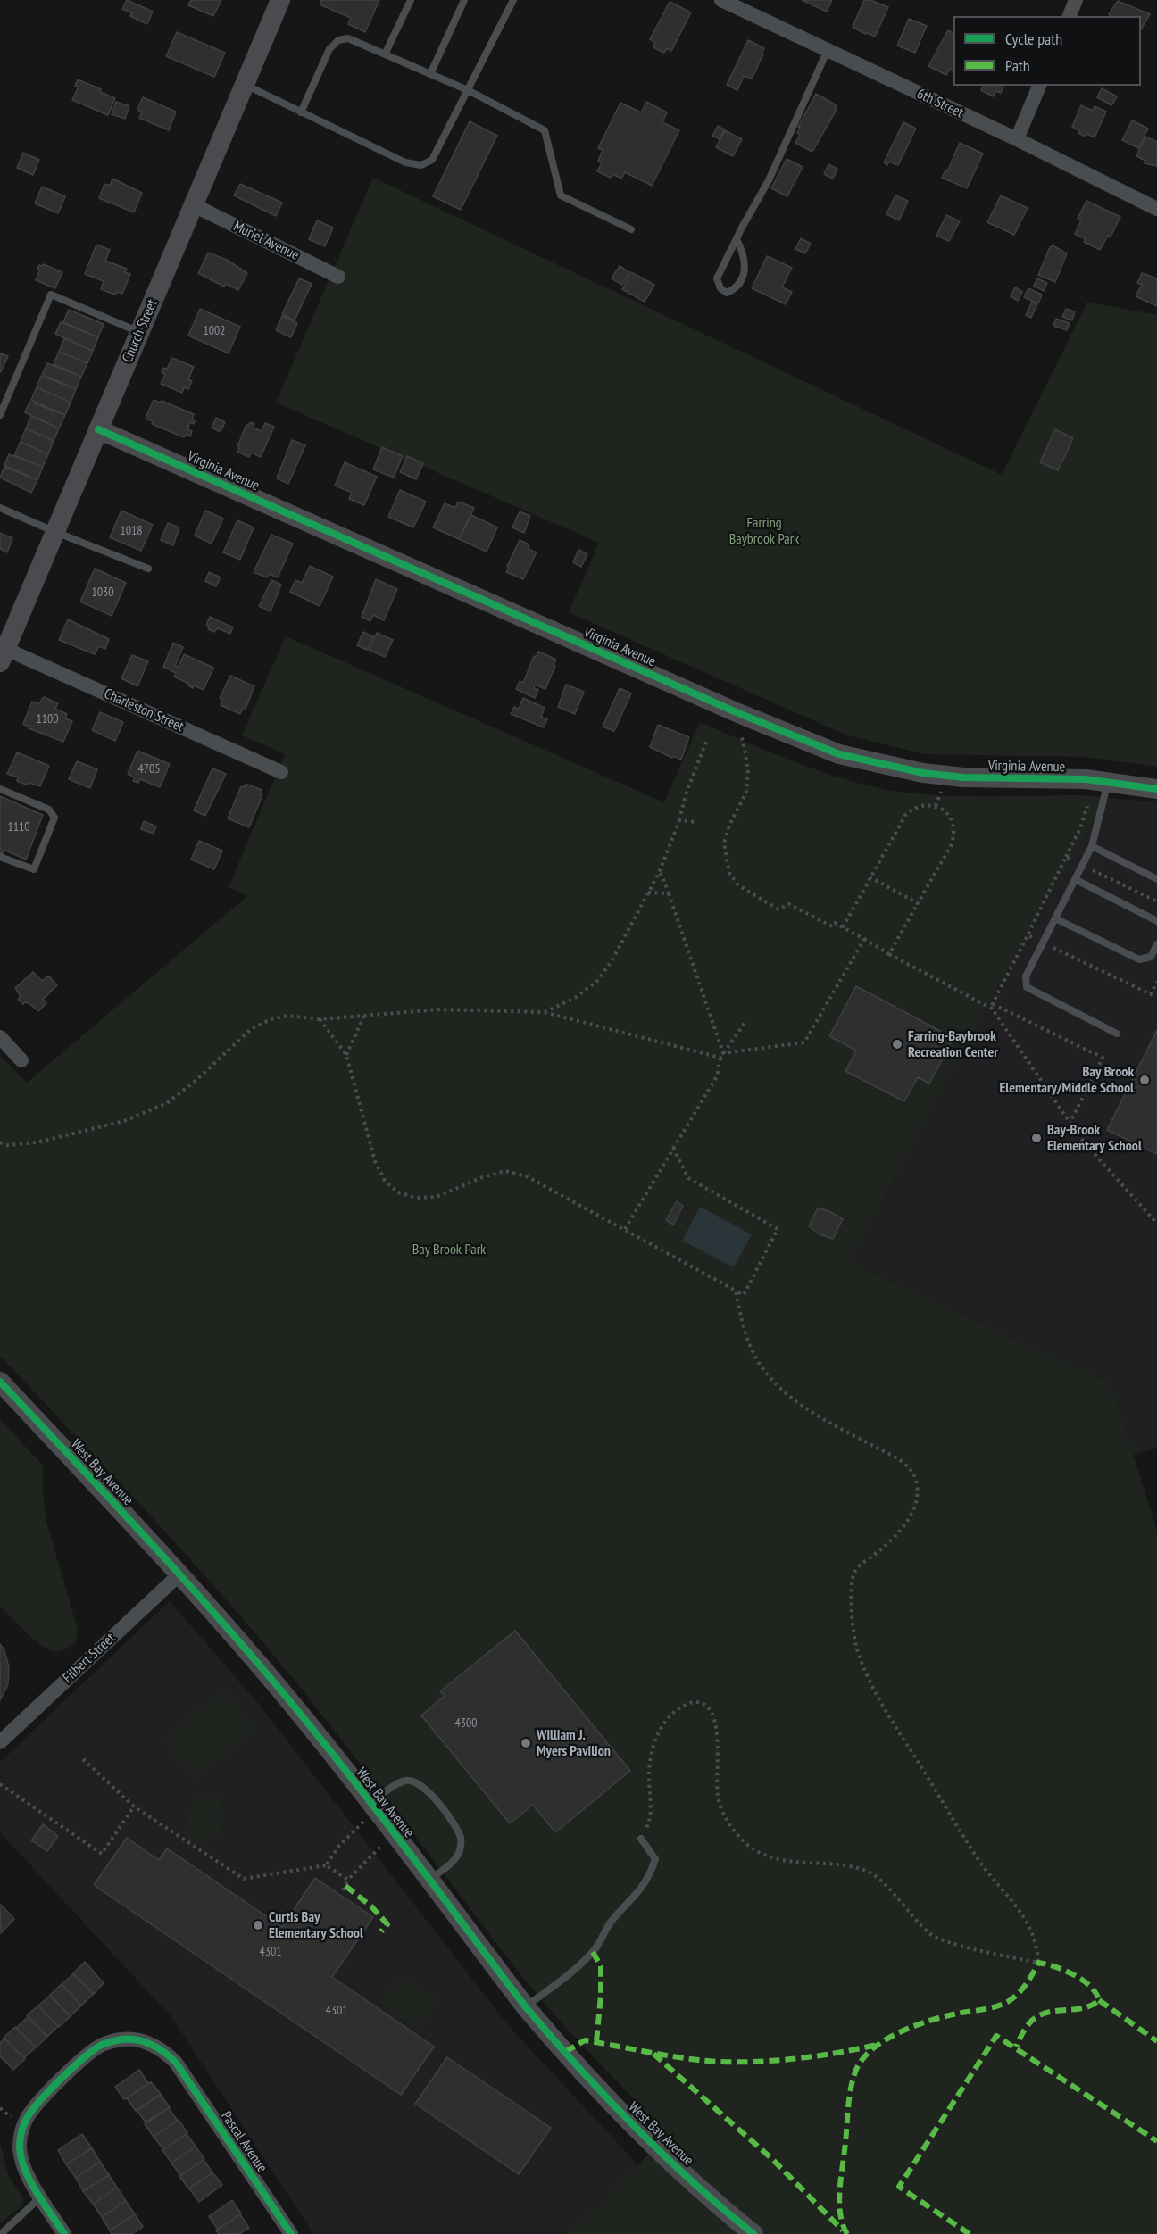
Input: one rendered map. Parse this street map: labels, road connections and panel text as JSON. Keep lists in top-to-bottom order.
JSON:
{
  "streets": {
    "street": [
      "6th Street",
      "Muriel Avenue",
      "Church Street",
      "Virginia Avenue",
      "Charleston Street",
      "West Bay Avenue",
      "Filbert Street",
      "Pascal Avenue"
    ]
  },
  "crossings": [
    ["Muriel Avenue", "Church Street"],
    ["Church Street", "Virginia Avenue"],
    ["Church Street", "Charleston Street"],
    ["West Bay Avenue", "Filbert Street"]
  ],
  "parks": ["Farring Baybrook Park", "Bay Brook Park"],
  "places": [
    "Farring-Baybrook Recreation Center",
    "Bay Brook Elementary/Middle School",
    "Bay-Brook Elementary School",
    "William J. Myers Pavilion",
    "Curtis Bay Elementary School"
  ],
  "house_numbers": [
    "1002",
    "1018",
    "1030",
    "1100",
    "4705",
    "1110",
    "4300",
    "4301",
    "4301"
  ],
  "legend": ["Cycle path", "Path"]
}
